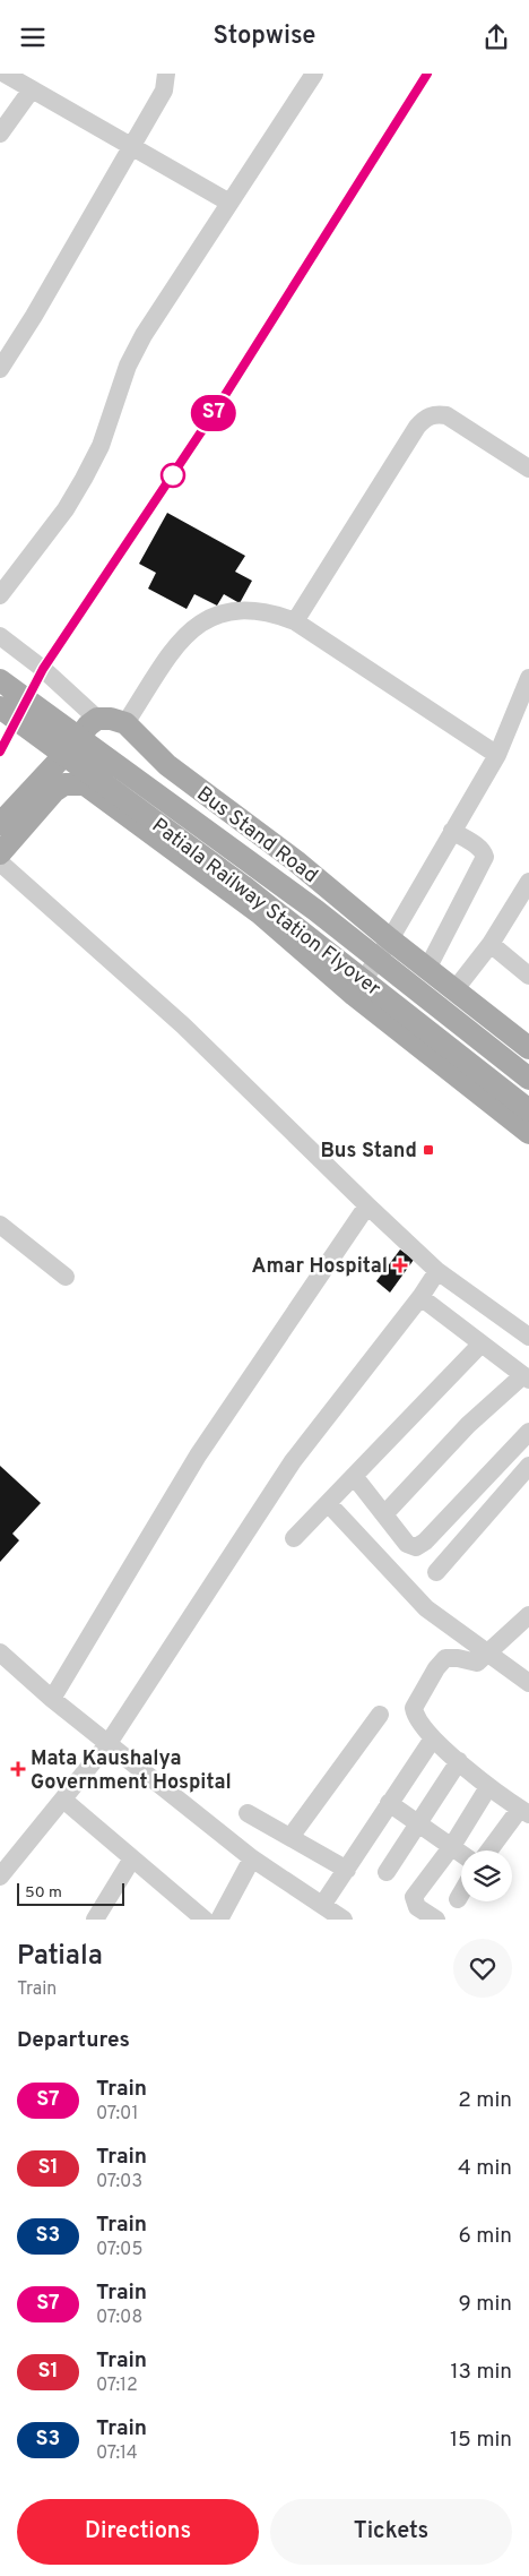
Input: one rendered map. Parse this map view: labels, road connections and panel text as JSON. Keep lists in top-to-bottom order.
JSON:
{
  "streets": {
    "main road": ["Bus Stand Road", "Patiala Railway Station Flyover"]
  },
  "places": {
    "transit": ["Bus Stand"],
    "health": ["Amar Hospital", "Mata Kaushalya Government Hospital"]
  },
  "scale_bar": "50 m",
  "page": {
    "header": "Stopwise",
    "on_map": "S7",
    "scale": "50 m",
    "heading": [
      ["Patiala", "Train"],
      "Departures"
    ],
    "list": [
      {
        "mark": "S7",
        "name": "Train",
        "note": "07:01",
        "value": "2 min"
      },
      {
        "mark": "S1",
        "name": "Train",
        "note": "07:03",
        "value": "4 min"
      },
      {
        "mark": "S3",
        "name": "Train",
        "note": "07:05",
        "value": "6 min"
      },
      {
        "mark": "S7",
        "name": "Train",
        "note": "07:08",
        "value": "9 min"
      },
      {
        "mark": "S1",
        "name": "Train",
        "note": "07:12",
        "value": "13 min"
      },
      {
        "mark": "S3",
        "name": "Train",
        "note": "07:14",
        "value": "15 min"
      }
    ],
    "buttons": ["Directions", "Tickets"]
  }
}
